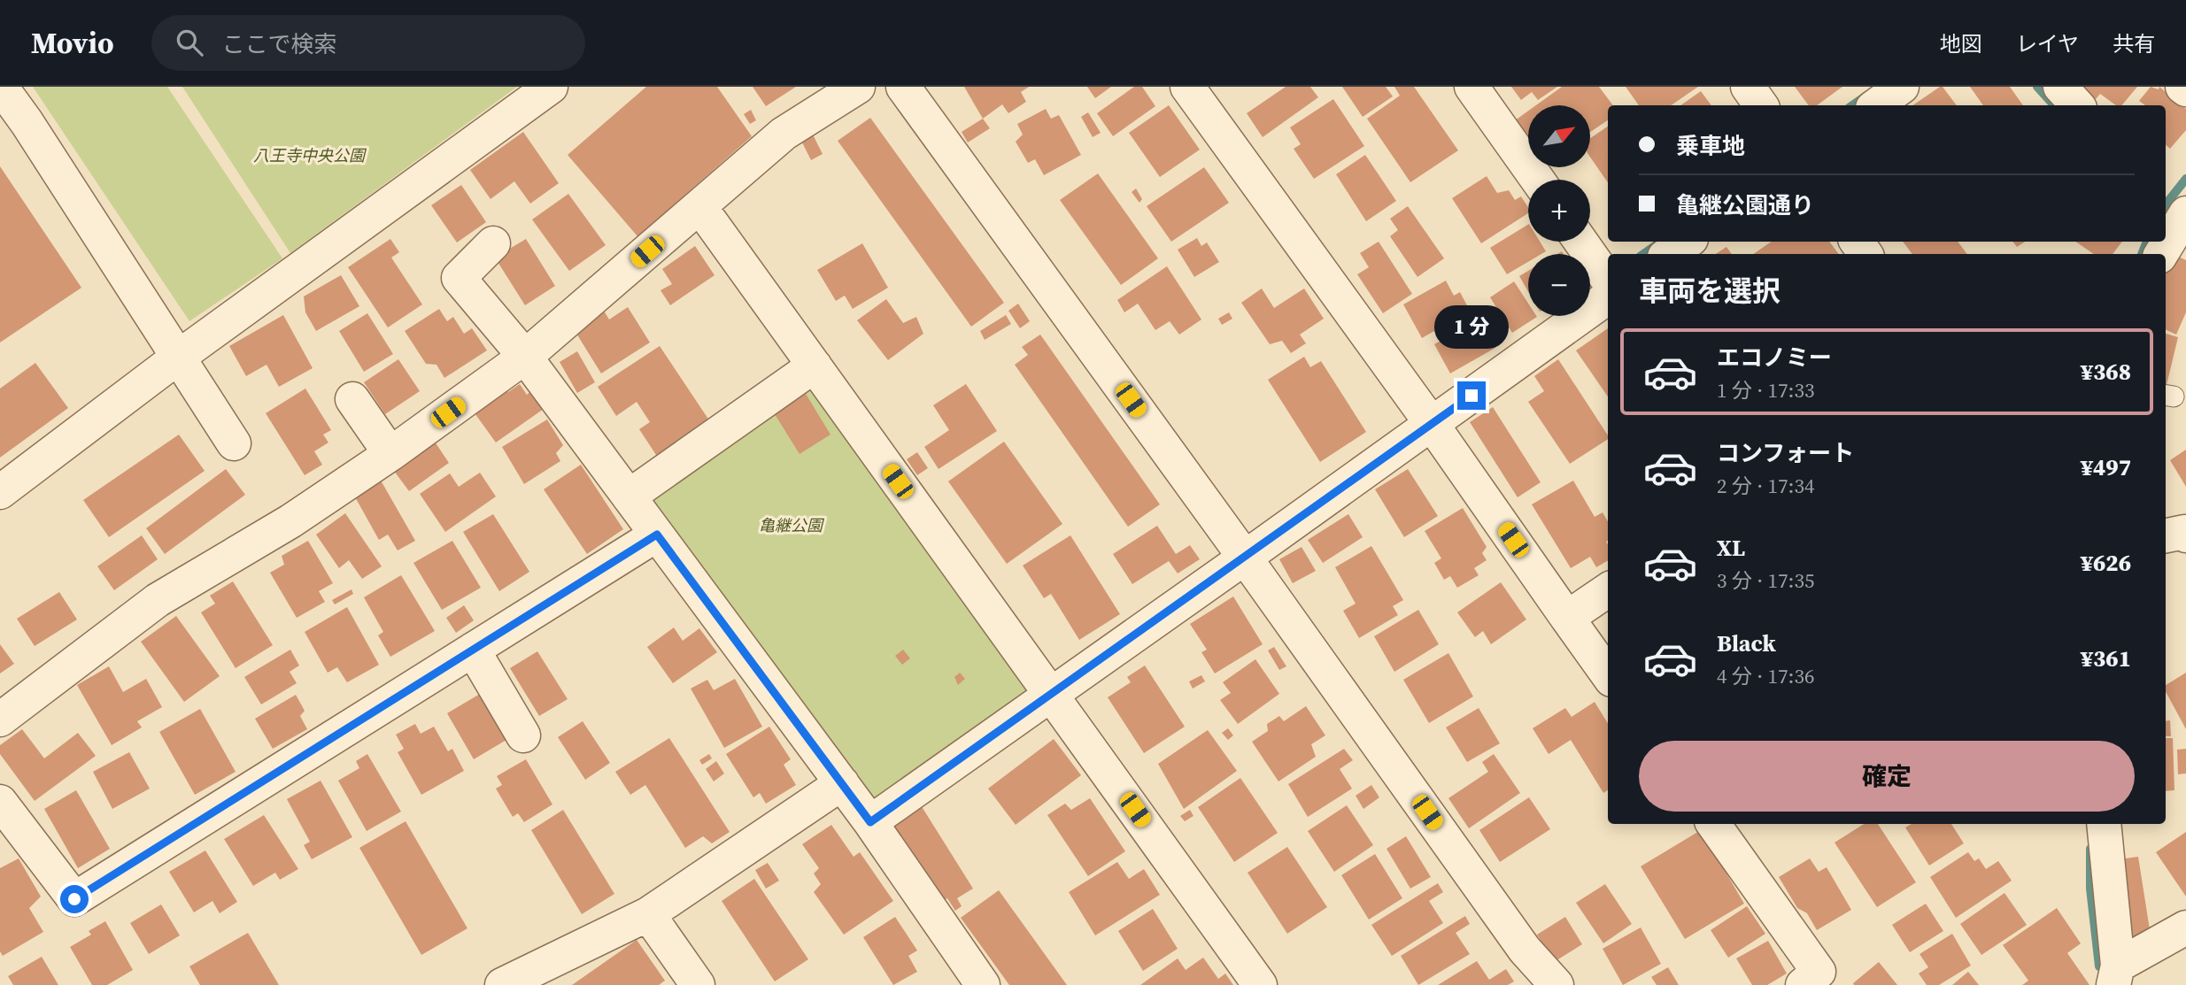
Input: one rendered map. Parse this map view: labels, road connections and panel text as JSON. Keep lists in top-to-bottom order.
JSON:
{
  "parks": ["八王寺中央公園", "亀継公園"],
  "north": "top right",
  "page": {
    "header": "Movio",
    "search": "ここで検索",
    "nav": ["地図", "レイヤ", "共有"],
    "map_buttons": ["+", "−"],
    "banner": ["乗車地", "亀継公園通り"],
    "heading": "車両を選択",
    "bubble": "1 分",
    "list": [
      {
        "name": "エコノミー",
        "note": "1 分 · 17:33",
        "value": "¥368"
      },
      {
        "name": "コンフォート",
        "note": "2 分 · 17:34",
        "value": "¥497"
      },
      {
        "name": "XL",
        "note": "3 分 · 17:35",
        "value": "¥626"
      },
      {
        "name": "Black",
        "note": "4 分 · 17:36",
        "value": "¥361"
      }
    ],
    "buttons": "確定"
  }
}
